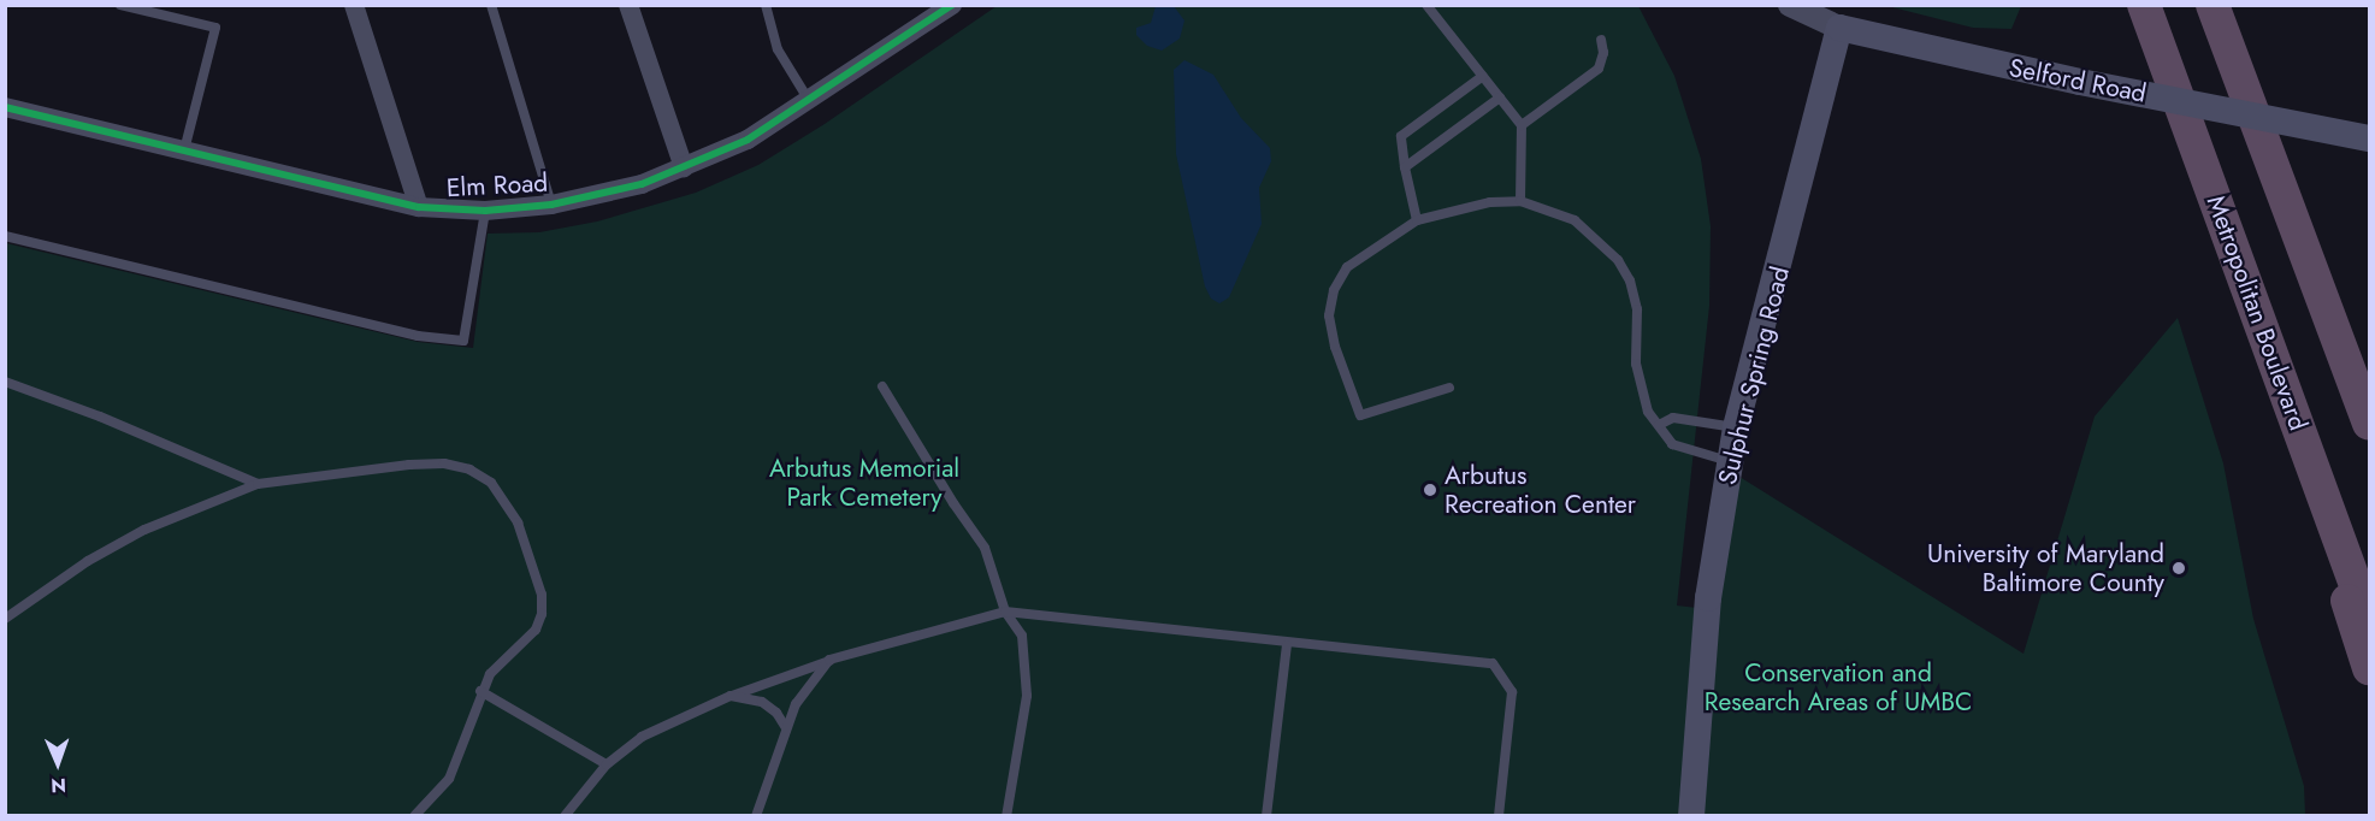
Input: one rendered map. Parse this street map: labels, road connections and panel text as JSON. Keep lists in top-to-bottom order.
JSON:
{
  "streets": {
    "highway": ["Metropolitan Boulevard"],
    "main road": ["Selford Road", "Sulphur Spring Road"],
    "street": ["Elm Road"]
  },
  "crossings": [
    ["Selford Road", "Sulphur Spring Road"]
  ],
  "parks": ["Arbutus Memorial Park Cemetery", "Conservation and Research Areas of UMBC"],
  "places": ["Arbutus Recreation Center", "University of Maryland Baltimore County"],
  "north": "bottom"
}
